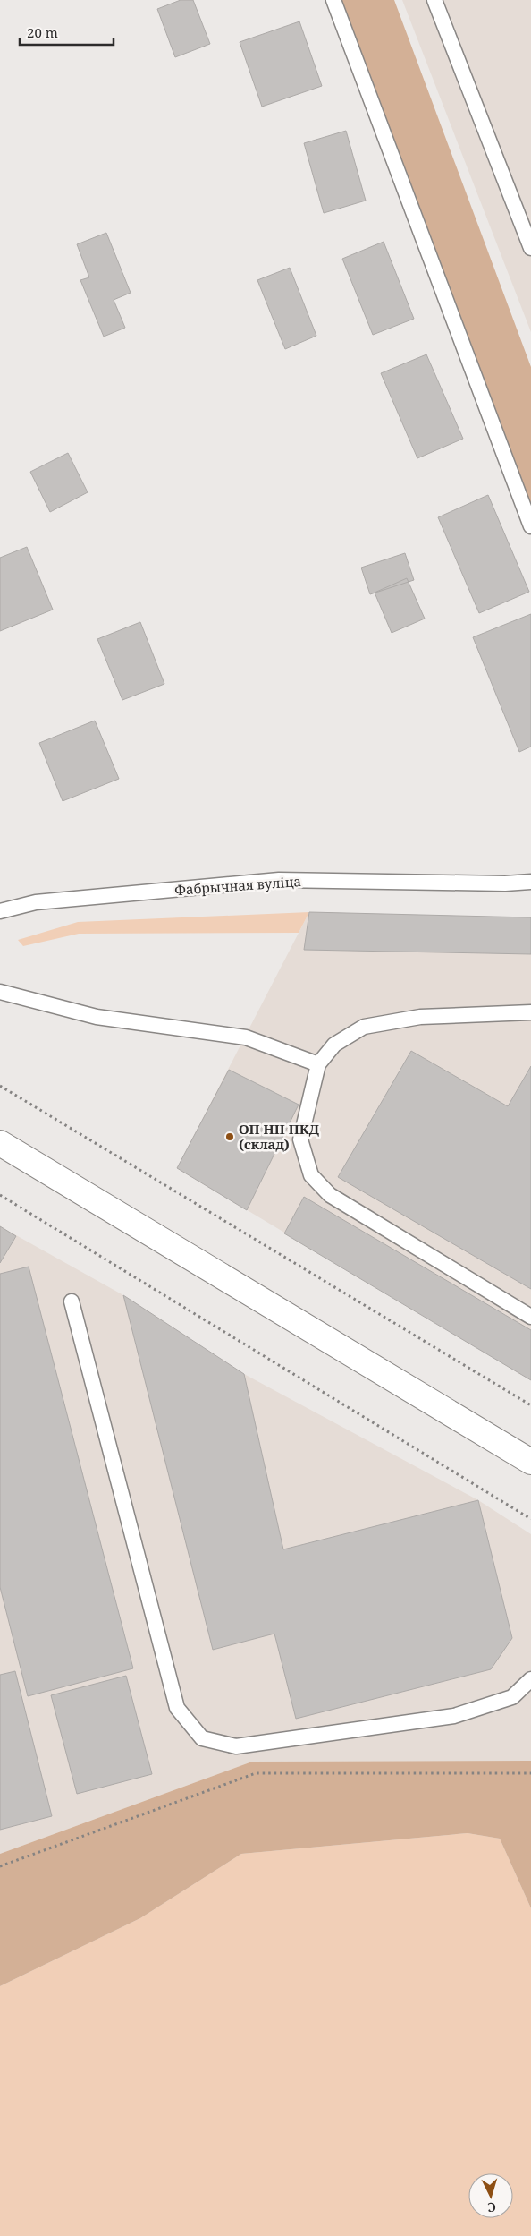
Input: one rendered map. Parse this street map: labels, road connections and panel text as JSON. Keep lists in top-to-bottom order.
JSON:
{
  "streets": {
    "lane": ["Фабрычная вуліца"]
  },
  "places": ["ОП НII ПКД (склад)"],
  "scale_bar": "20 m",
  "north": "bottom"
}
